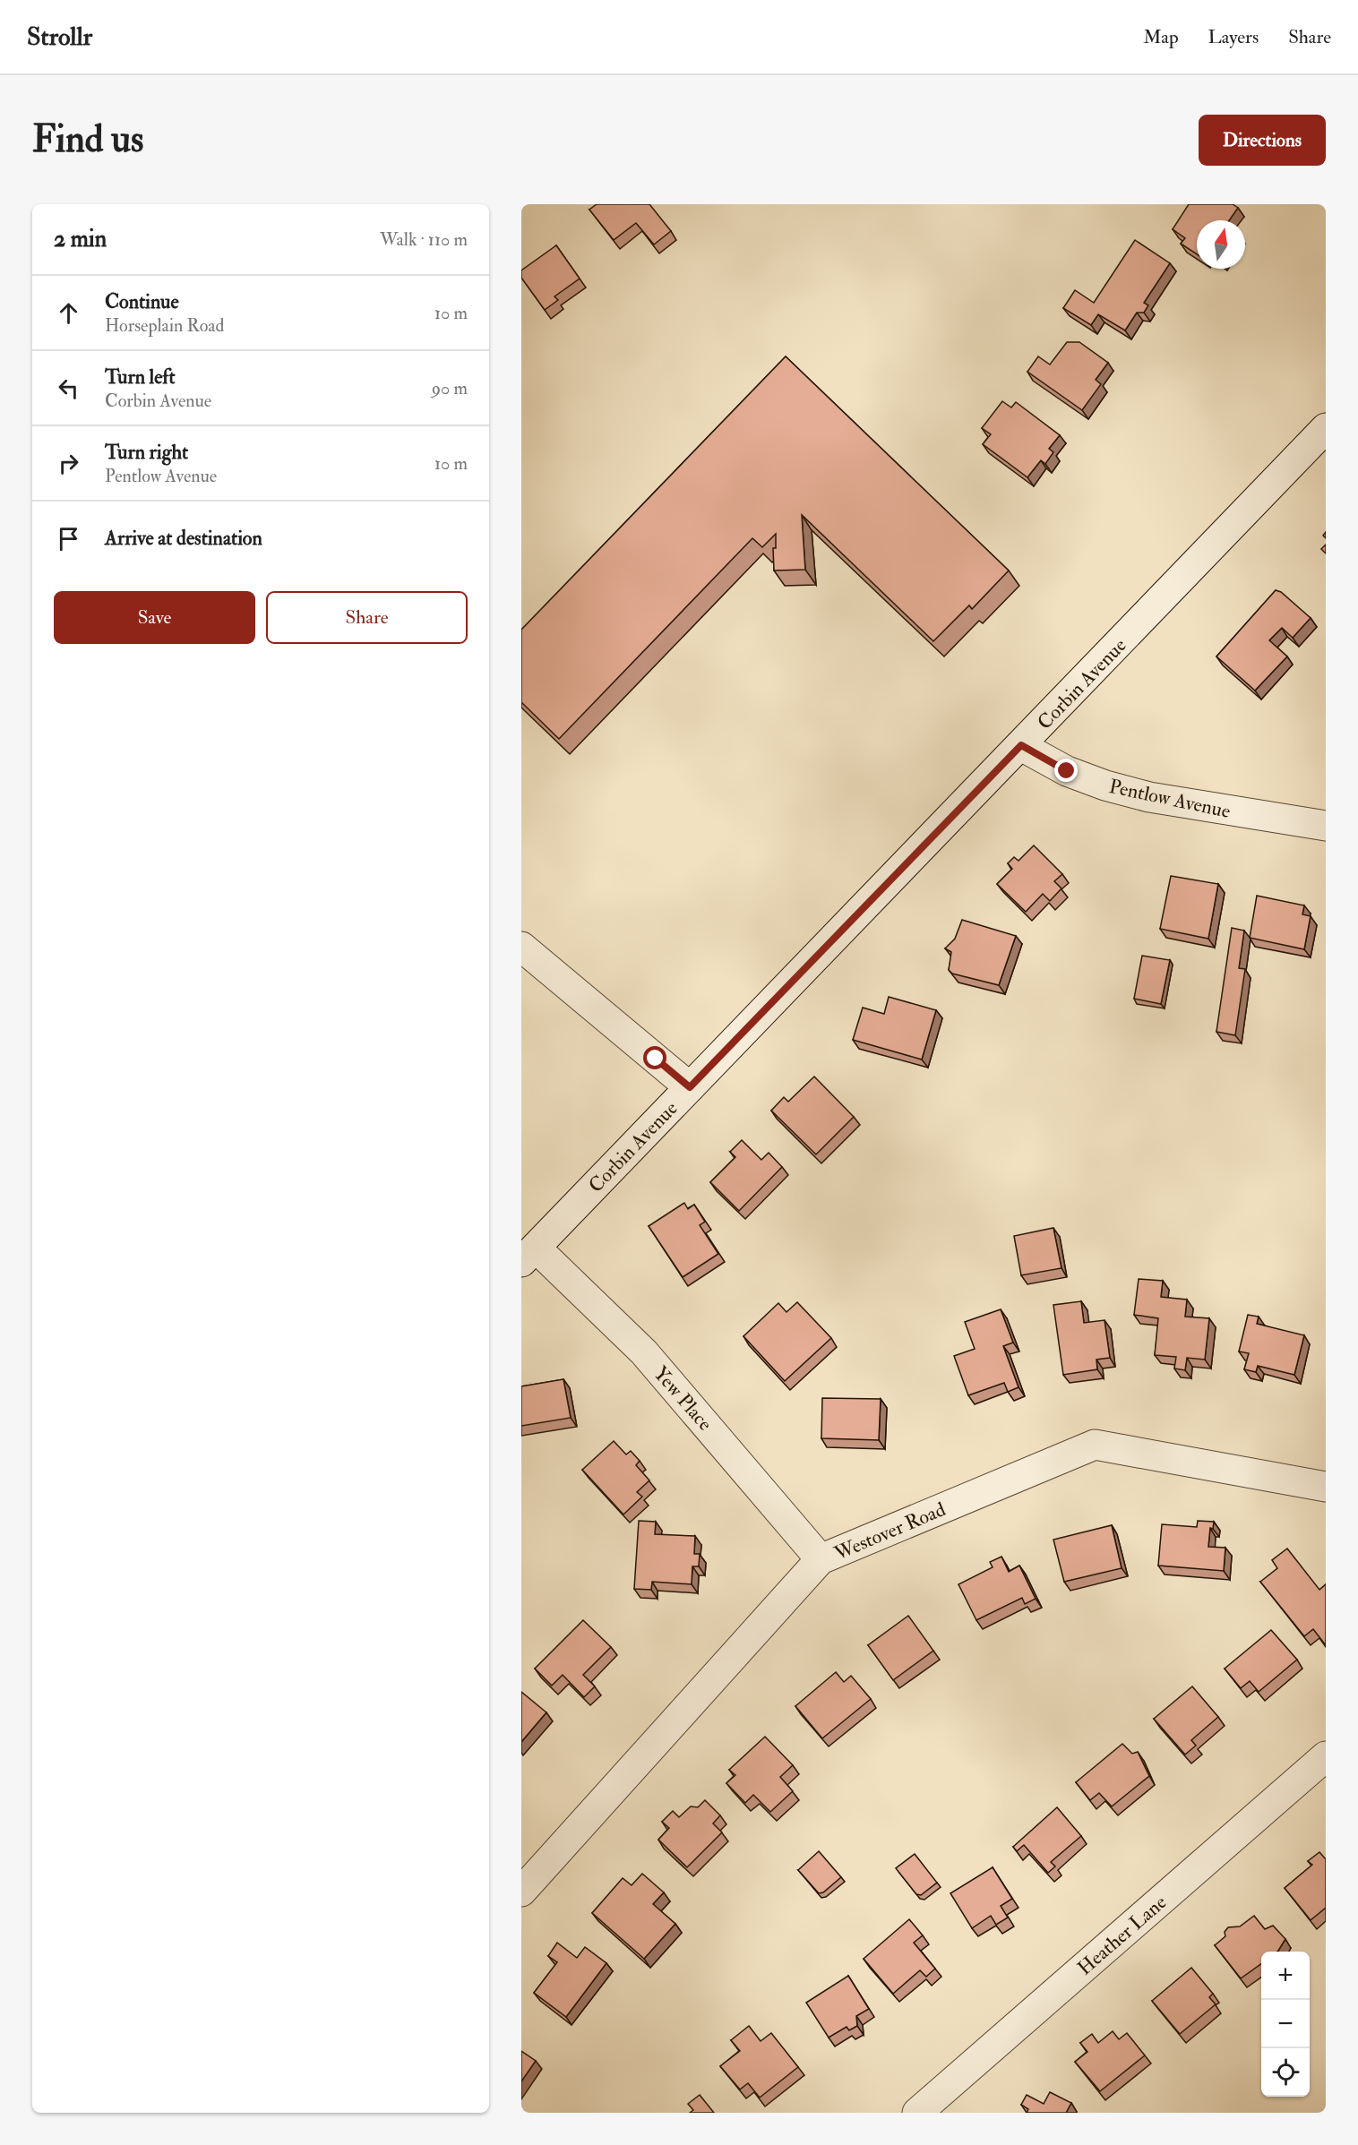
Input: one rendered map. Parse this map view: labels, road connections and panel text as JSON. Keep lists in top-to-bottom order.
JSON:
{
  "streets": {
    "street": [
      "Corbin Avenue",
      "Pentlow Avenue",
      "Yew Place",
      "Westover Road",
      "Heather Lane"
    ]
  },
  "crossings": [
    ["Corbin Avenue", "Pentlow Avenue"],
    ["Corbin Avenue", "Yew Place"],
    ["Yew Place", "Westover Road"]
  ],
  "north": "top",
  "page": {
    "header": "Strollr",
    "nav": ["Map", "Layers", "Share"],
    "buttons": [
      "Directions",
      ["Save", "Share"]
    ],
    "title": "Find us",
    "heading": ["2 min", "Walk · 110 m"],
    "list": [
      ["Continue", "Horseplain Road", "10 m"],
      ["Turn left", "Corbin Avenue", "90 m"],
      ["Turn right", "Pentlow Avenue", "10 m"],
      "Arrive at destination"
    ],
    "map_buttons": ["+", "−"]
  }
}
